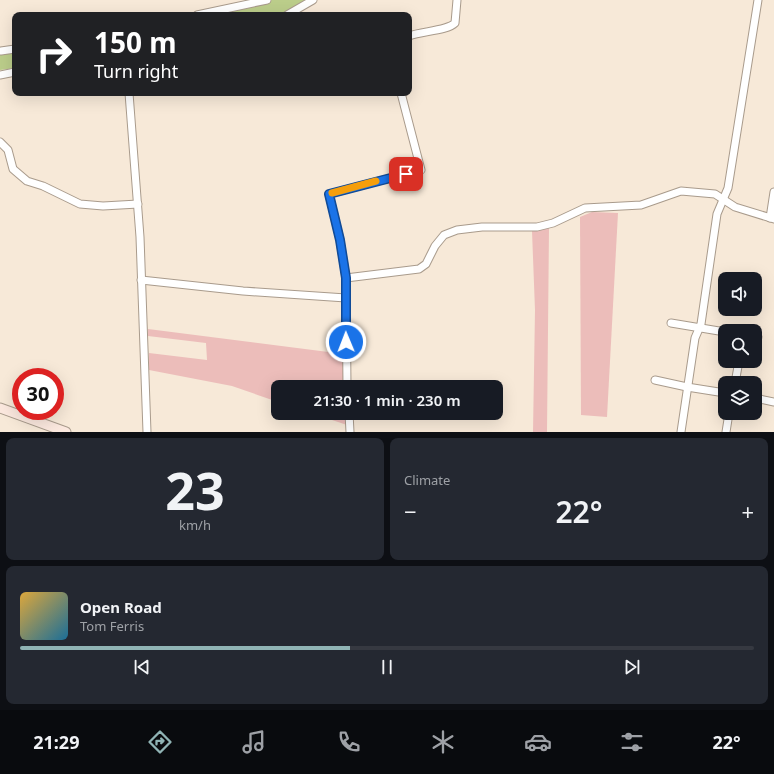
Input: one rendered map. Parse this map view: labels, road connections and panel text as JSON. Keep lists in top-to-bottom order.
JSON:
{
  "page": {
    "turn": ["150 m", "Turn right"],
    "limit": "30",
    "trip": "21:30 · 1 min · 230 m",
    "tile": [
      ["23", "km/h"],
      "Climate"
    ],
    "heat": ["−", "22°", "+"],
    "song": ["Open Road", "Tom Ferris"],
    "tabs": ["21:29", "22°"]
  }
}
